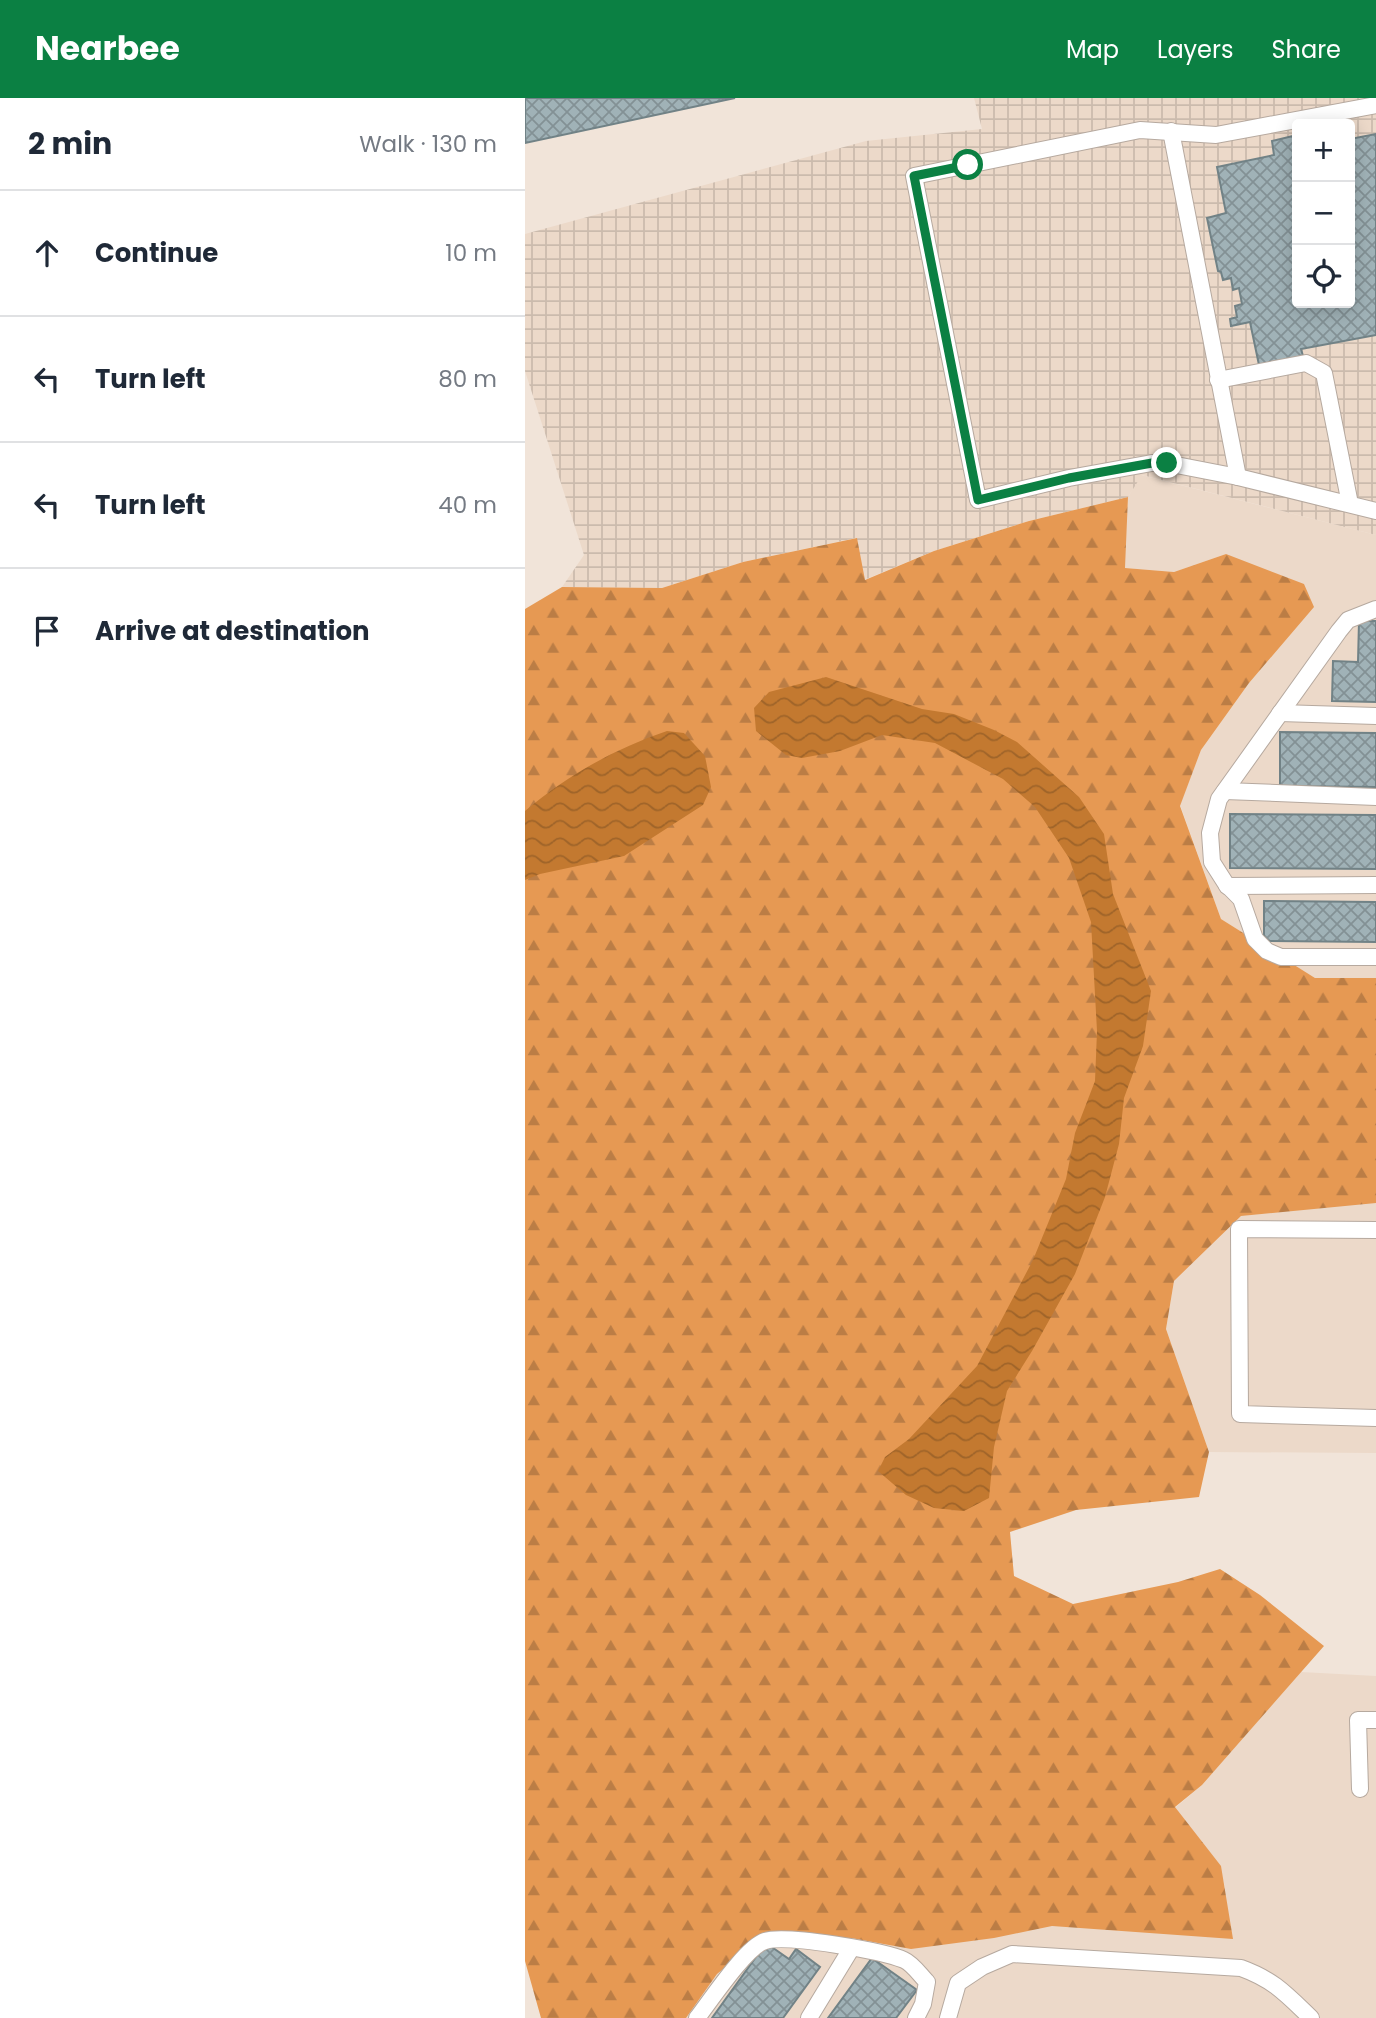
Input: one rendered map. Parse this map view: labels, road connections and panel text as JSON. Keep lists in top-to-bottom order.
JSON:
{
  "page": {
    "header": "Nearbee",
    "nav": ["Map", "Layers", "Share"],
    "heading": ["2 min", "Walk · 130 m"],
    "map_buttons": ["+", "−"],
    "list": [
      ["Continue", "10 m"],
      ["Turn left", "80 m"],
      ["Turn left", "40 m"],
      "Arrive at destination"
    ]
  }
}
